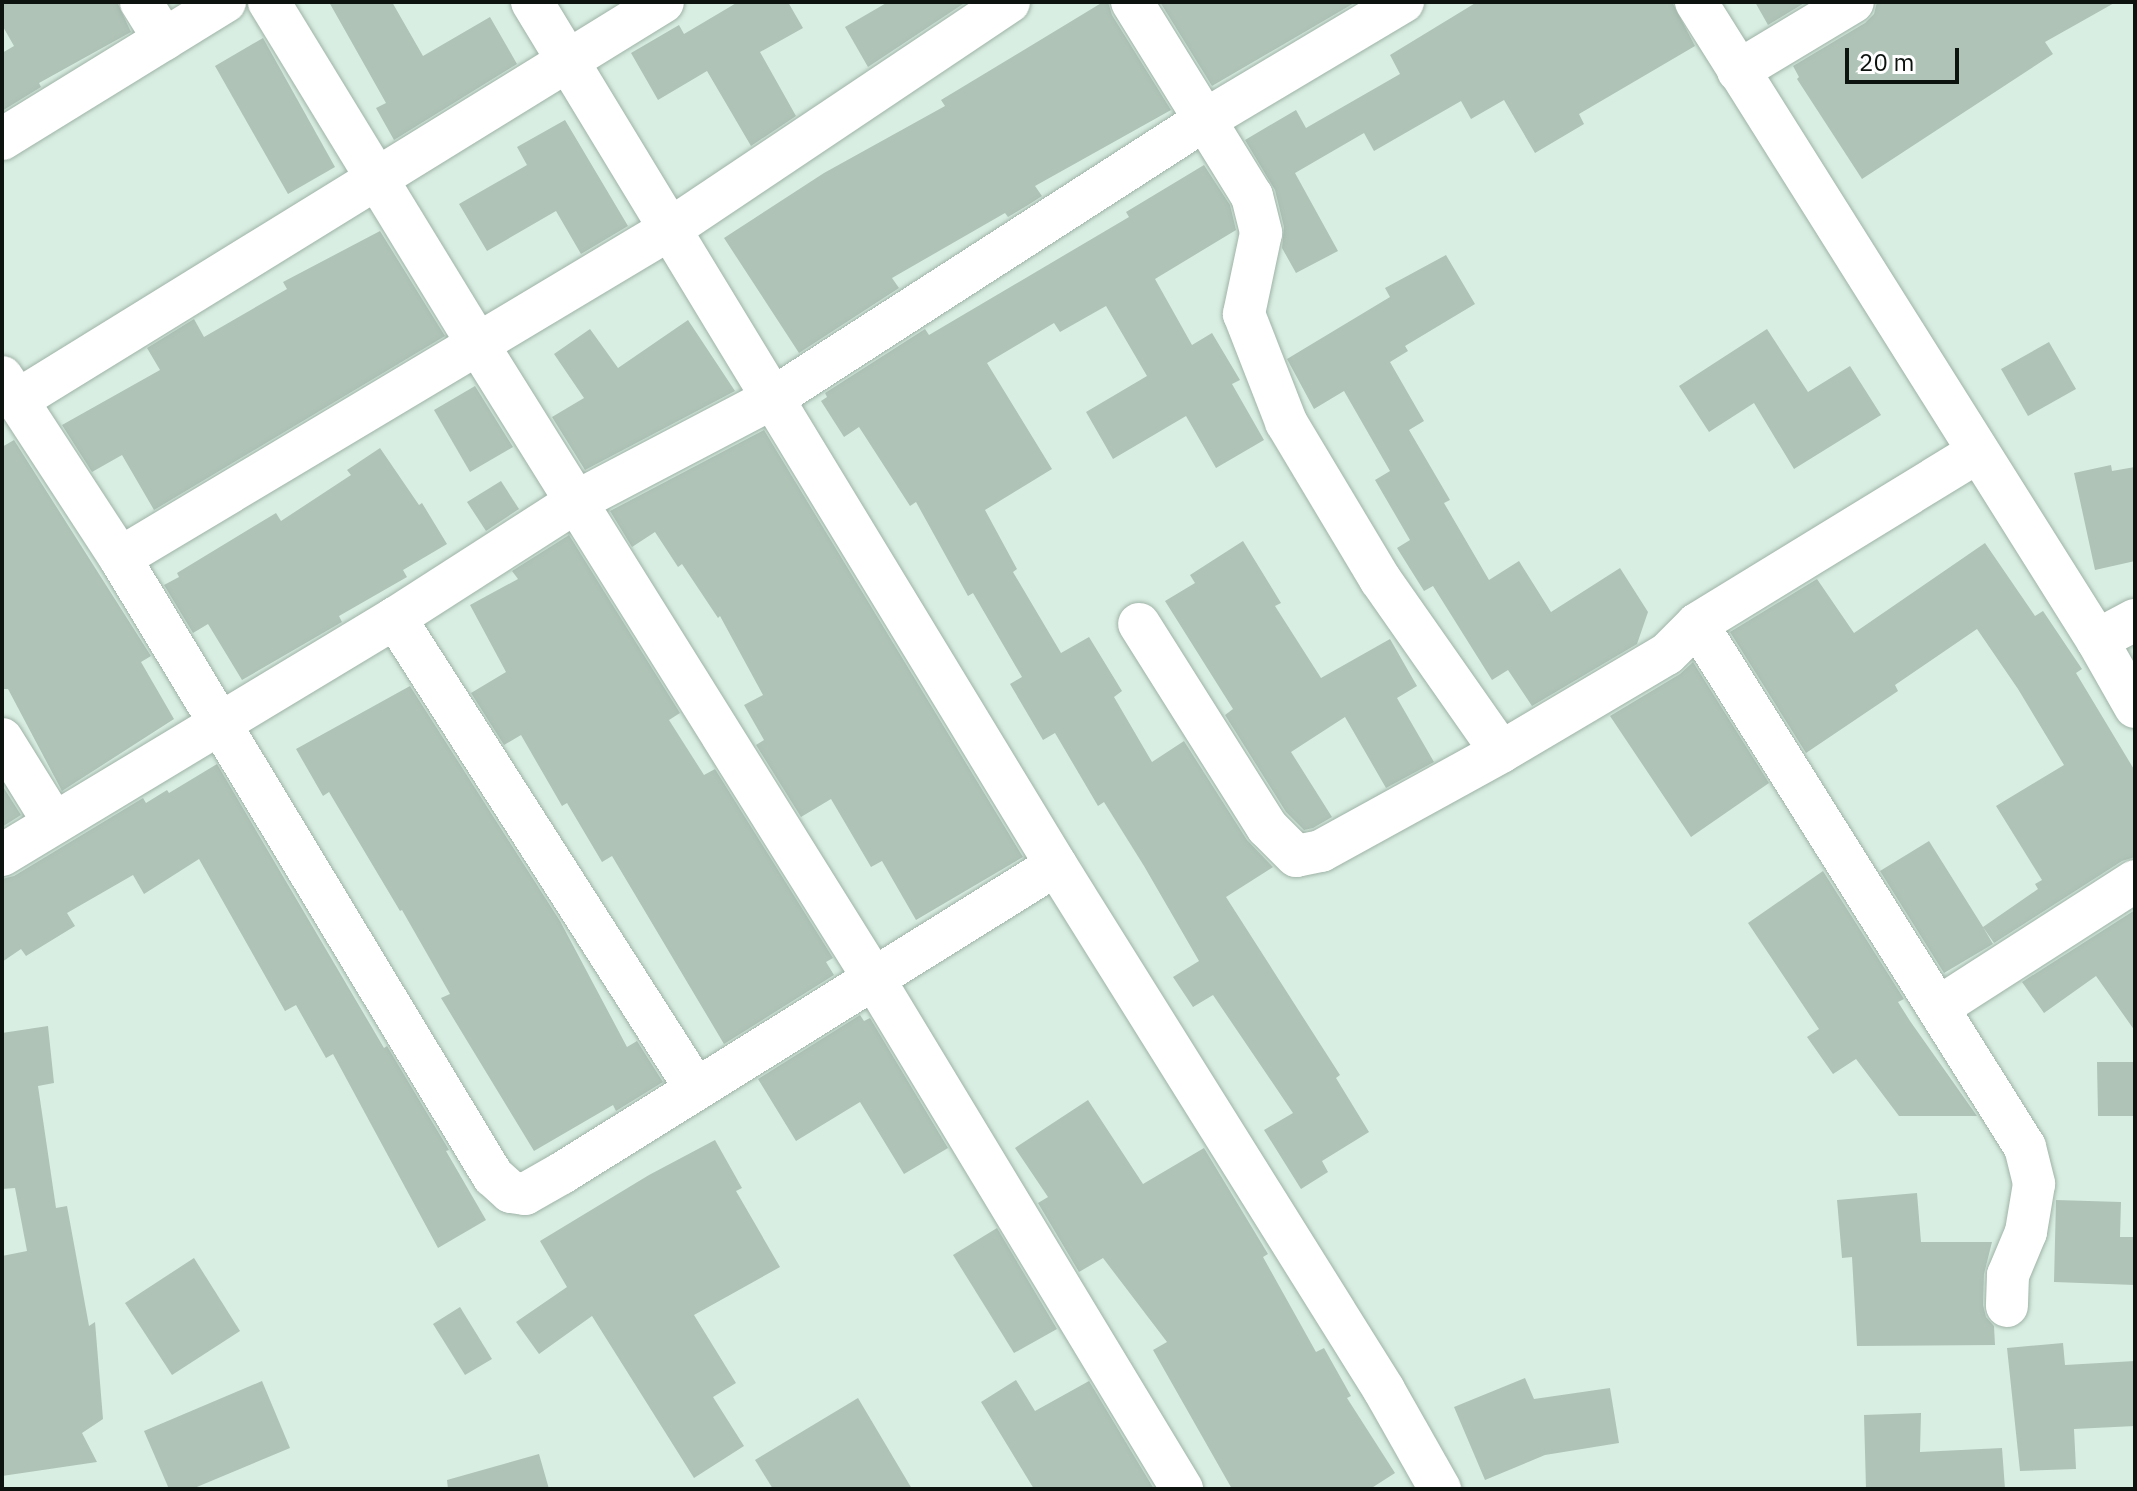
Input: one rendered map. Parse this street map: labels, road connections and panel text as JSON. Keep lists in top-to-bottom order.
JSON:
{
  "scale_bar": "20 m"
}
